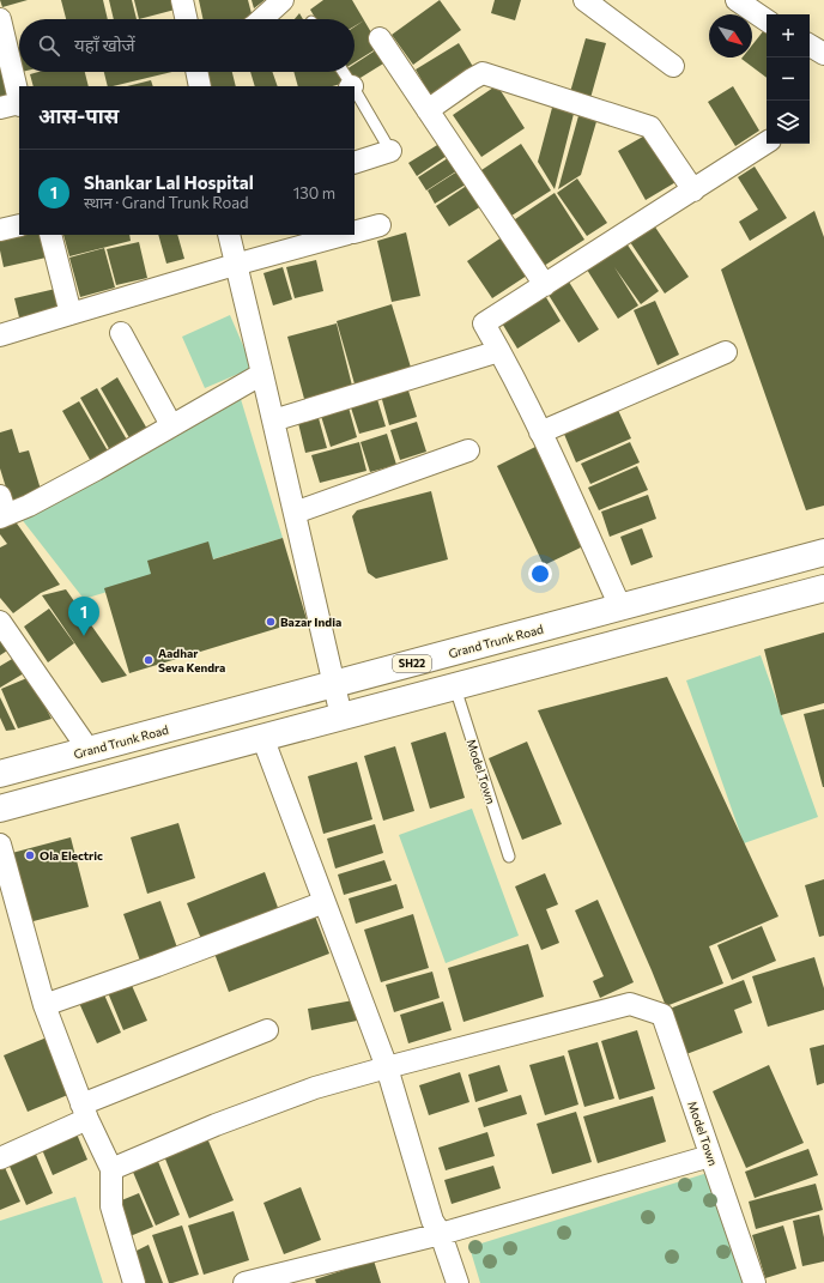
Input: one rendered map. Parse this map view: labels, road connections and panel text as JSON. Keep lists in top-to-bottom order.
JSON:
{
  "streets": {
    "highway": ["Grand Trunk Road", "SH22"],
    "street": ["Model Town"]
  },
  "places": ["Bazar India", "Aadhar Seva Kendra", "Ola Electric"],
  "north": "bottom right",
  "page": {
    "map_buttons": ["+", "−"],
    "search": "यहाँ खोजें",
    "heading": "आस-पास",
    "list": [
      {
        "mark": "1",
        "name": "Shankar Lal Hospital",
        "note": "स्थान · Grand Trunk Road",
        "value": "130 m"
      }
    ],
    "pins": "1"
  }
}
